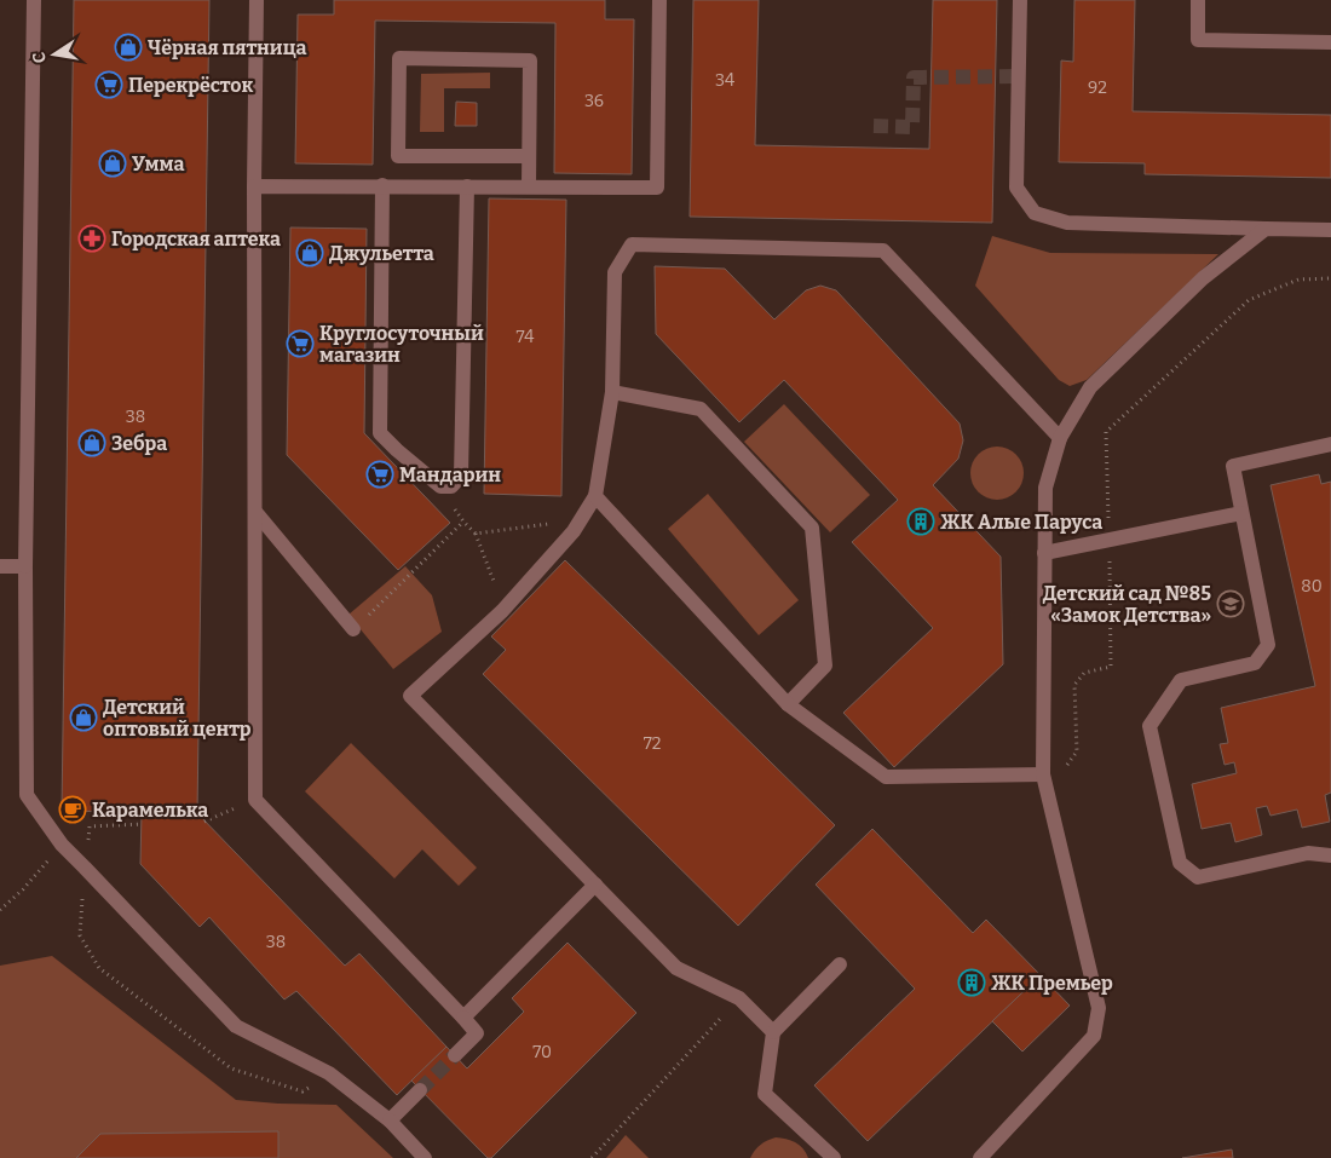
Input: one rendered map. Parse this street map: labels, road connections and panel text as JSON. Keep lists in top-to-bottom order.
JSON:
{
  "places": {
    "shop": [
      "Чёрная пятница",
      "Умма",
      "Джульетта",
      "Зебра",
      "Детский оптовый центр"
    ],
    "supermarket": ["Перекрёсток", "Круглосуточный магазин", "Мандарин"],
    "pharmacy": ["Городская аптека"],
    "building": ["ЖК Алые Паруса", "ЖК Премьер"],
    "school or university": ["Детский сад №85 «Замок Детства»"],
    "cafe": ["Карамелька"]
  },
  "house_numbers": [
    "34",
    "92",
    "36",
    "74",
    "38",
    "80",
    "72",
    "38",
    "70"
  ],
  "north": "left"
}
